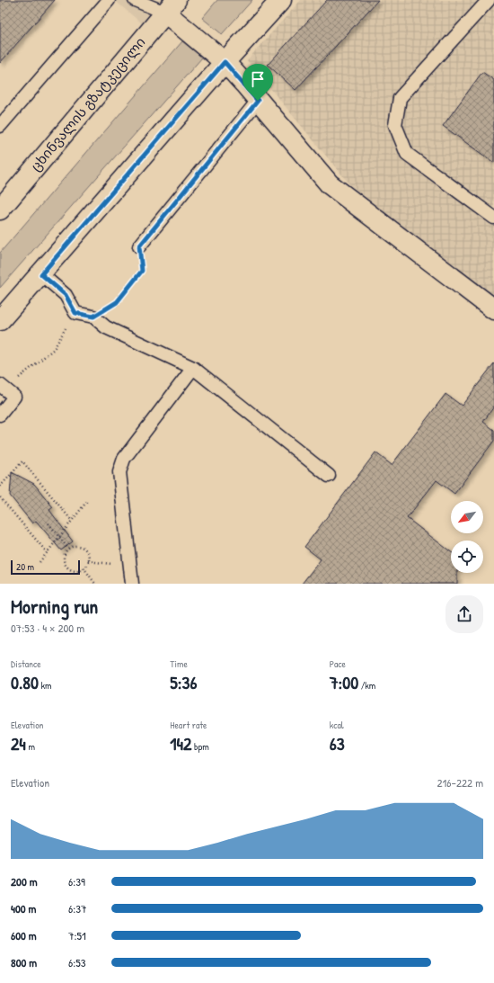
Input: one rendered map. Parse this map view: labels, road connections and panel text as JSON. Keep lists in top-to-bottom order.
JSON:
{
  "streets": {
    "main road": ["ცხინვალის გზატკეცილი"]
  },
  "scale_bar": "20 m",
  "north": "bottom left",
  "page": {
    "scale": "20 m",
    "heading": ["Morning run", "07:53 · 4 × 200 m"],
    "stats": [
      ["Distance", "0.80 km"],
      ["Time", "5:36"],
      ["Pace", "7:00 /km"],
      ["Elevation", "24 m"],
      ["Heart rate", "142 bpm"],
      ["kcal", "63"]
    ],
    "chart": ["Elevation", "216–222 m"],
    "list": [
      {
        "name": "200 m",
        "note": "6:39"
      },
      {
        "name": "400 m",
        "note": "6:37"
      },
      {
        "name": "600 m",
        "note": "7:51"
      },
      {
        "name": "800 m",
        "note": "6:53"
      }
    ]
  }
}
